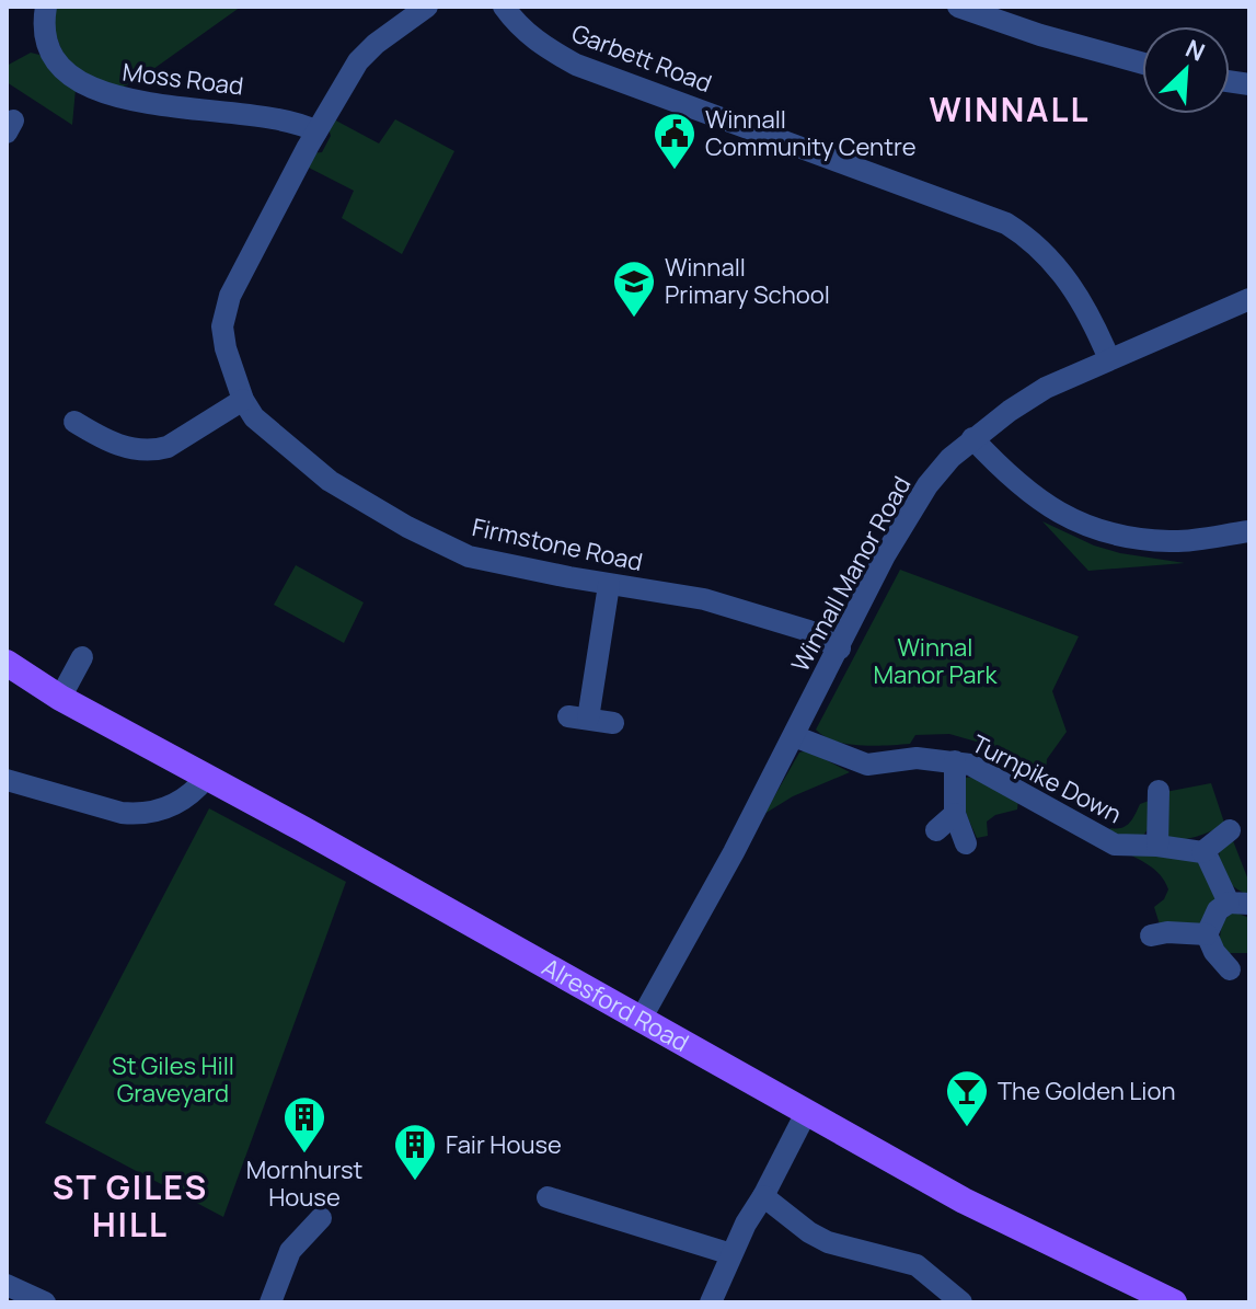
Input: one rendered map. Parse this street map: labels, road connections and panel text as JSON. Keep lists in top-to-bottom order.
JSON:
{
  "streets": {
    "main road": ["Alresford Road"],
    "street": [
      "Garbett Road",
      "Moss Road",
      "Firmstone Road",
      "Winnall Manor Road",
      "Turnpike Down"
    ]
  },
  "crossings": [
    ["Garbett Road", "Winnall Manor Road"],
    ["Moss Road", "Firmstone Road"],
    ["Firmstone Road", "Winnall Manor Road"],
    ["Winnall Manor Road", "Turnpike Down"],
    ["Winnall Manor Road", "Alresford Road"]
  ],
  "districts": ["WINNALL", "ST GILES HILL"],
  "parks": ["Winnal Manor Park", "St Giles Hill Graveyard"],
  "places": {
    "public building": ["Winnall Community Centre"],
    "school or university": ["Winnall Primary School"],
    "bar": ["The Golden Lion"],
    "building": ["Mornhurst House", "Fair House"]
  },
  "north": "top right"
}
